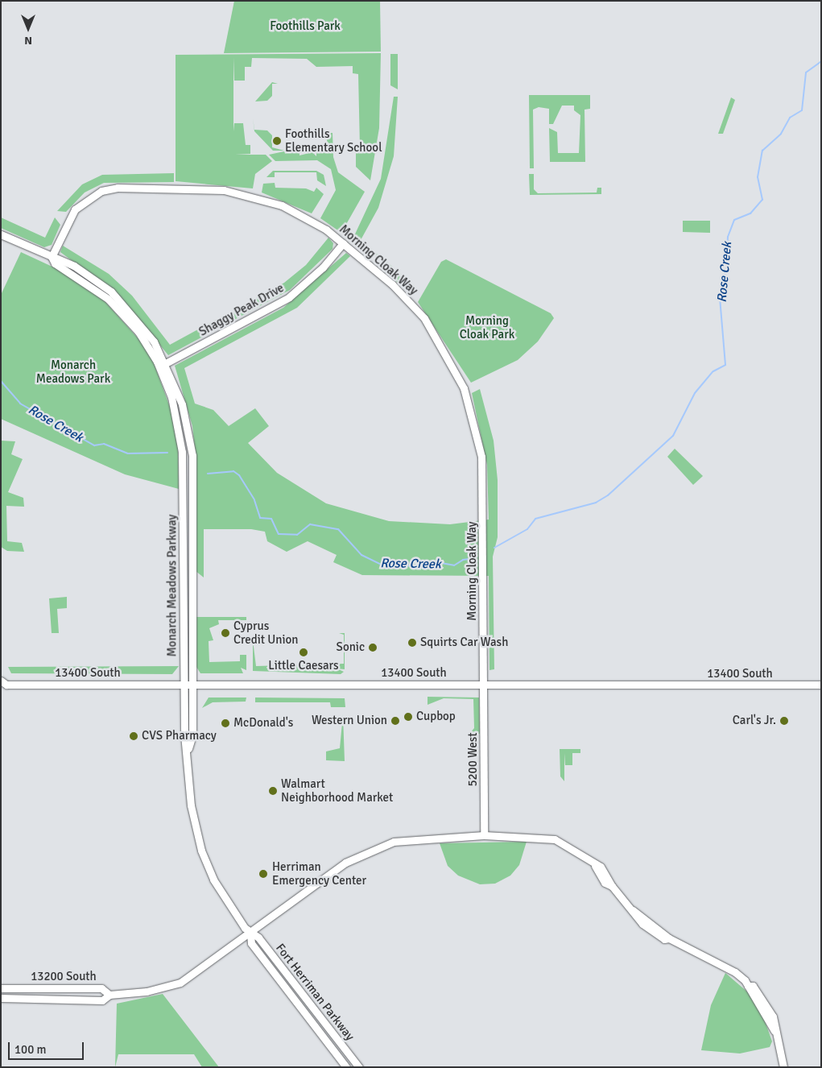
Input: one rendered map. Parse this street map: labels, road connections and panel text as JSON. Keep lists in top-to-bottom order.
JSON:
{
  "streets": {
    "street": [
      "Morning Cloak Way",
      "Shaggy Peak Drive",
      "Monarch Meadows Parkway",
      "13400 South",
      "5200 West",
      "13200 South",
      "Fort Herriman Parkway"
    ]
  },
  "crossings": [
    ["Morning Cloak Way", "Shaggy Peak Drive"],
    ["Morning Cloak Way", "13400 South"],
    ["Morning Cloak Way", "5200 West"],
    ["Shaggy Peak Drive", "Monarch Meadows Parkway"],
    ["Monarch Meadows Parkway", "13400 South"],
    ["Monarch Meadows Parkway", "Fort Herriman Parkway"],
    ["13400 South", "5200 West"],
    ["13400 South", "Fort Herriman Parkway"]
  ],
  "water": ["Rose Creek"],
  "parks": ["Foothills Park", "Morning Cloak Park", "Monarch Meadows Park"],
  "places": [
    "Foothills Elementary School",
    "Cyprus Credit Union",
    "Squirts Car Wash",
    "Sonic",
    "Little Caesars",
    "Cupbop",
    "Western Union",
    "Carl's Jr.",
    "McDonald's",
    "CVS Pharmacy",
    "Walmart Neighborhood Market",
    "Herriman Emergency Center"
  ],
  "scale_bar": "100 m",
  "north": "bottom"
}
